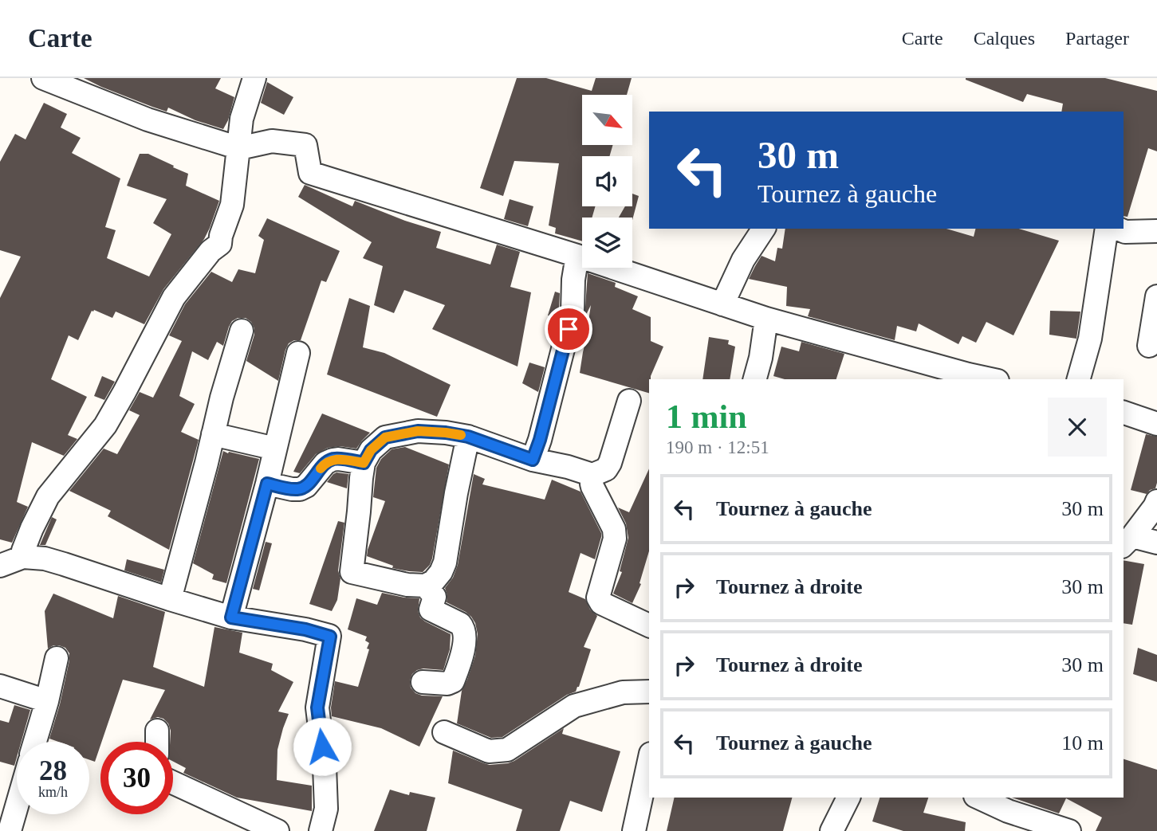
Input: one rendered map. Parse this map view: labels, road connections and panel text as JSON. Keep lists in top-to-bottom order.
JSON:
{
  "north": "bottom right",
  "page": {
    "header": "Carte",
    "nav": ["Carte", "Calques", "Partager"],
    "turn": ["30 m", "Tournez à gauche"],
    "heading": ["1 min", "190 m · 12:51"],
    "list": [
      {
        "name": "Tournez à gauche",
        "value": "30 m"
      },
      {
        "name": "Tournez à droite",
        "value": "30 m"
      },
      {
        "name": "Tournez à droite",
        "value": "30 m"
      },
      {
        "name": "Tournez à gauche",
        "value": "10 m"
      }
    ],
    "speed": "28 km/h",
    "limit": "30"
  }
}
